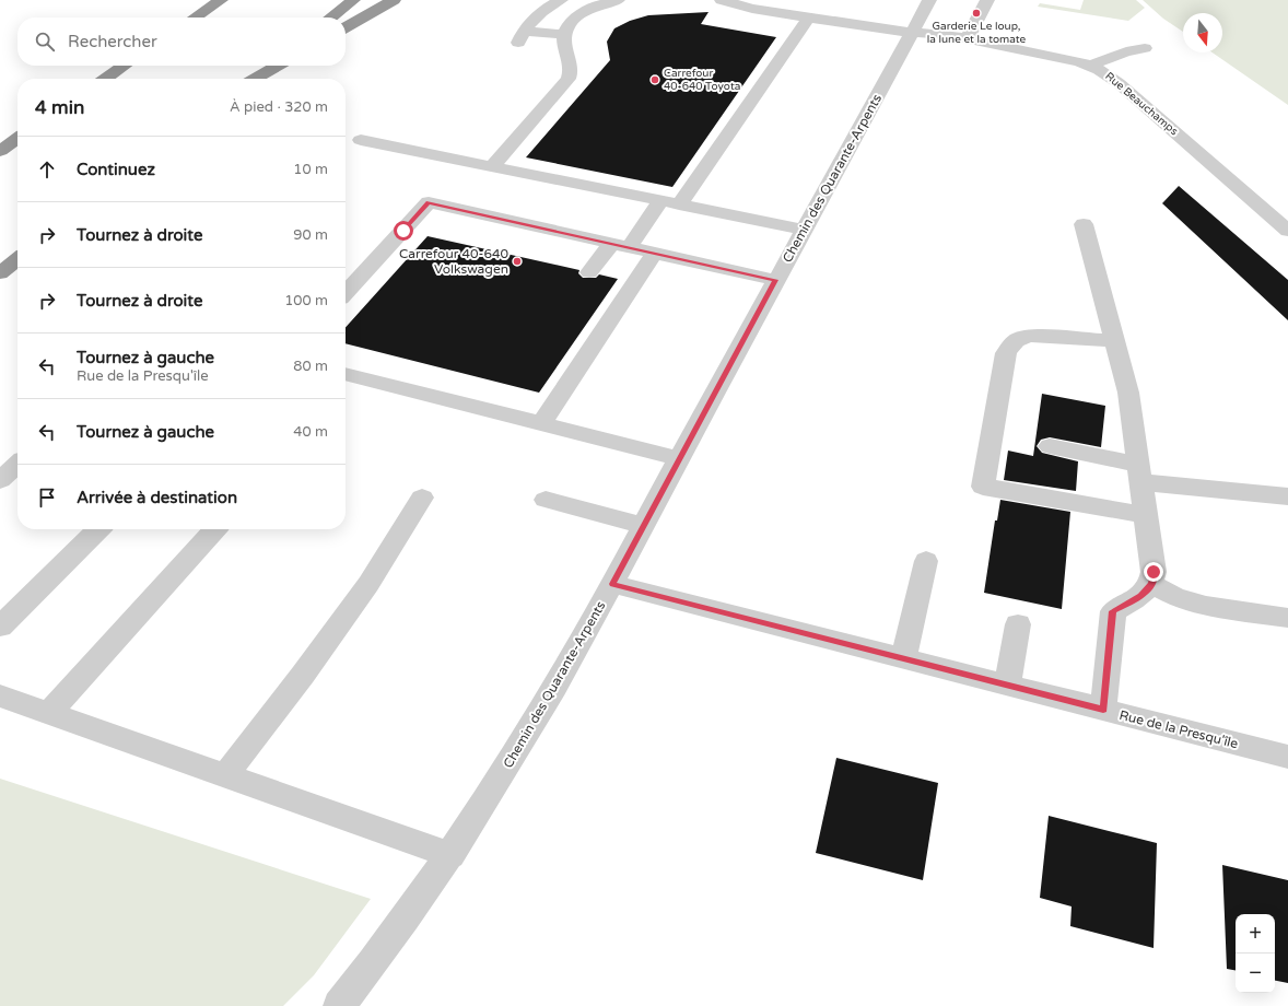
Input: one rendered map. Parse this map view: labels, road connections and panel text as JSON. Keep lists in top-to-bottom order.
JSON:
{
  "streets": {
    "street": ["Rue Beauchamps", "Chemin des Quarante-Arpents", "Rue de la Presqu'île"]
  },
  "crossings": [
    ["Rue Beauchamps", "Chemin des Quarante-Arpents"],
    ["Chemin des Quarante-Arpents", "Rue de la Presqu'île"]
  ],
  "places": ["Garderie Le loup, la lune et la tomate", "Carrefour 40-640 Toyota", "Carrefour 40-640 Volkswagen"],
  "north": "bottom",
  "page": {
    "search": "Rechercher",
    "heading": ["4 min", "À pied · 320 m"],
    "list": [
      ["Continuez", "10 m"],
      ["Tournez à droite", "90 m"],
      ["Tournez à droite", "100 m"],
      ["Tournez à gauche", "Rue de la Presqu'île", "80 m"],
      ["Tournez à gauche", "40 m"],
      "Arrivée à destination"
    ],
    "map_buttons": ["+", "−"]
  }
}
